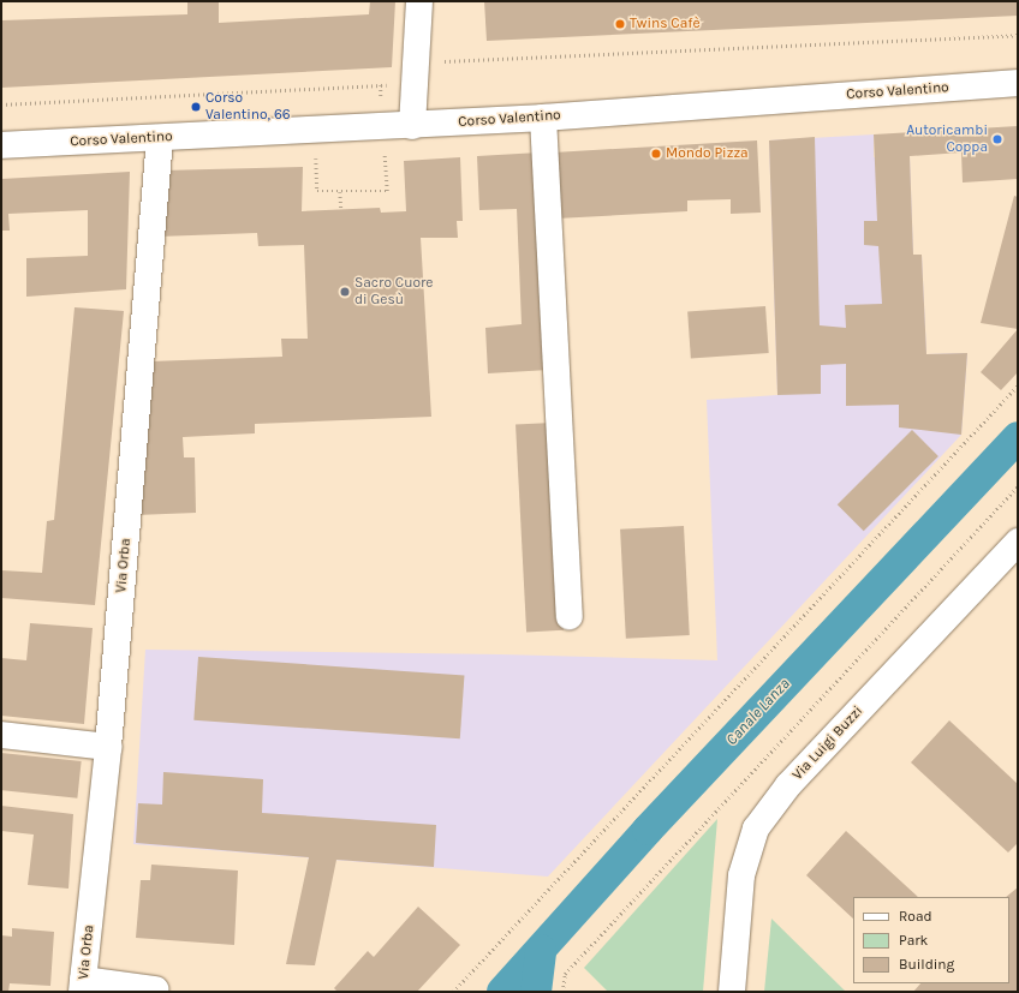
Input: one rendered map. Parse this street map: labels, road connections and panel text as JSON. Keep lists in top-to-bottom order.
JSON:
{
  "streets": {
    "street": ["Corso Valentino", "Via Orba", "Via Luigi Buzzi"]
  },
  "crossings": [
    ["Corso Valentino", "Via Orba"]
  ],
  "water": ["Canale Lanza"],
  "places": [
    "Twins Cafè",
    "Corso Valentino, 66",
    "Autoricambi Coppa",
    "Mondo Pizza",
    "Sacro Cuore di Gesù"
  ],
  "legend": ["Road", "Park", "Building"]
}
